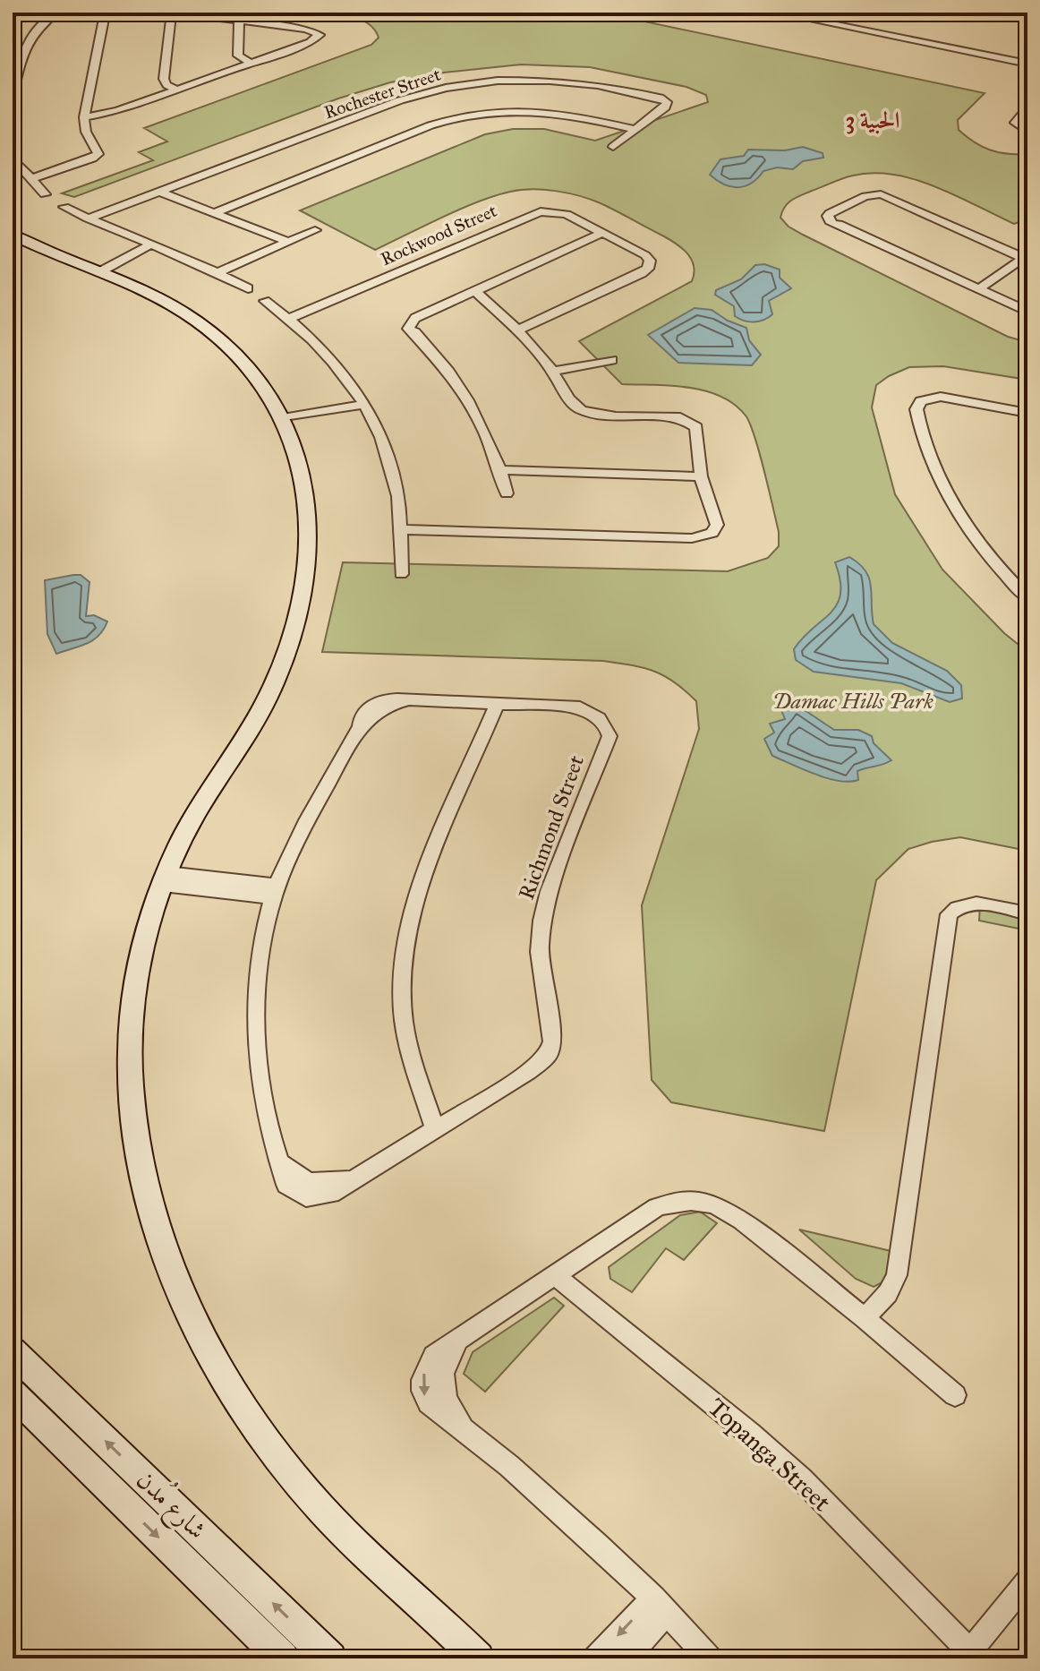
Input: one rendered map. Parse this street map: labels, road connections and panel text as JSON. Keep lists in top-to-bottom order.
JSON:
{
  "streets": {
    "street": [
      "Rochester Street",
      "Rockwood Street",
      "Richmond Street",
      "Topanga Street",
      "شارع مُدن"
    ]
  },
  "districts": ["الحبية 3"],
  "parks": ["Damac Hills Park"]
}
